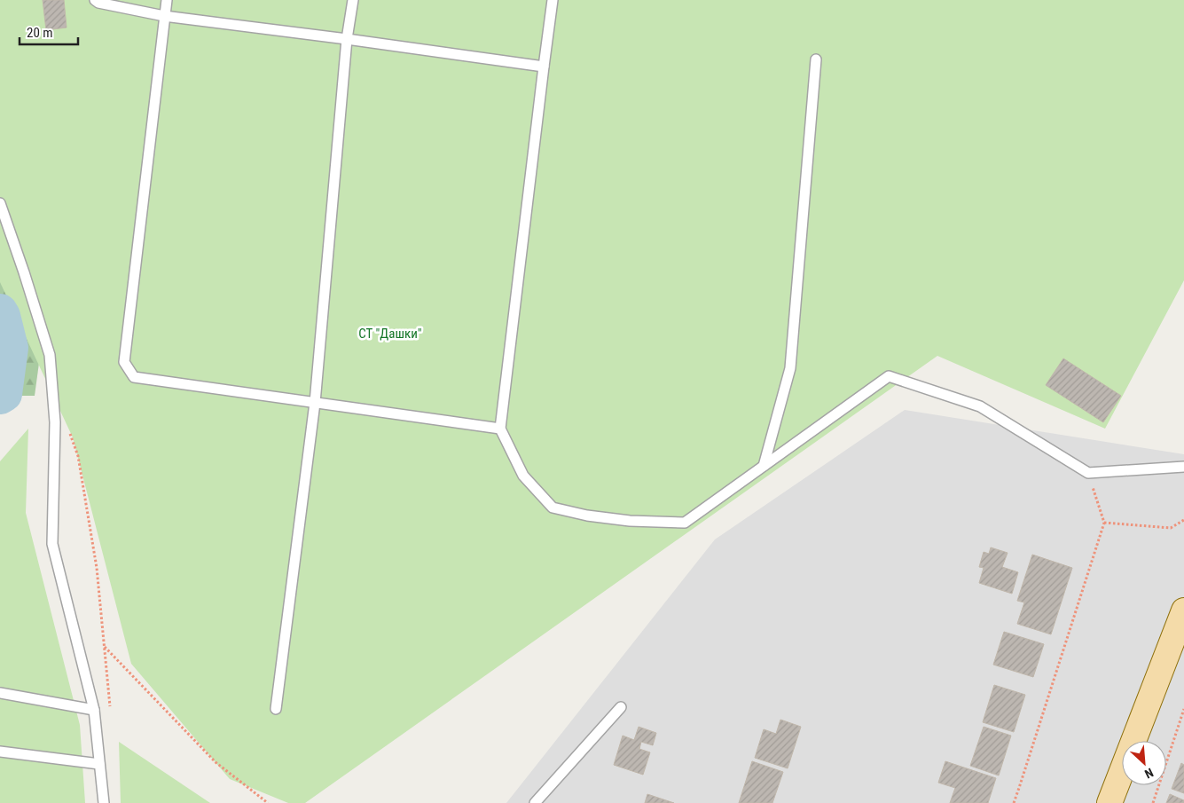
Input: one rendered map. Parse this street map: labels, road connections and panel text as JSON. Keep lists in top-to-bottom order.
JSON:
{
  "parks": ["СТ \"Дашки\""],
  "scale_bar": "20 m",
  "north": "bottom right"
}
